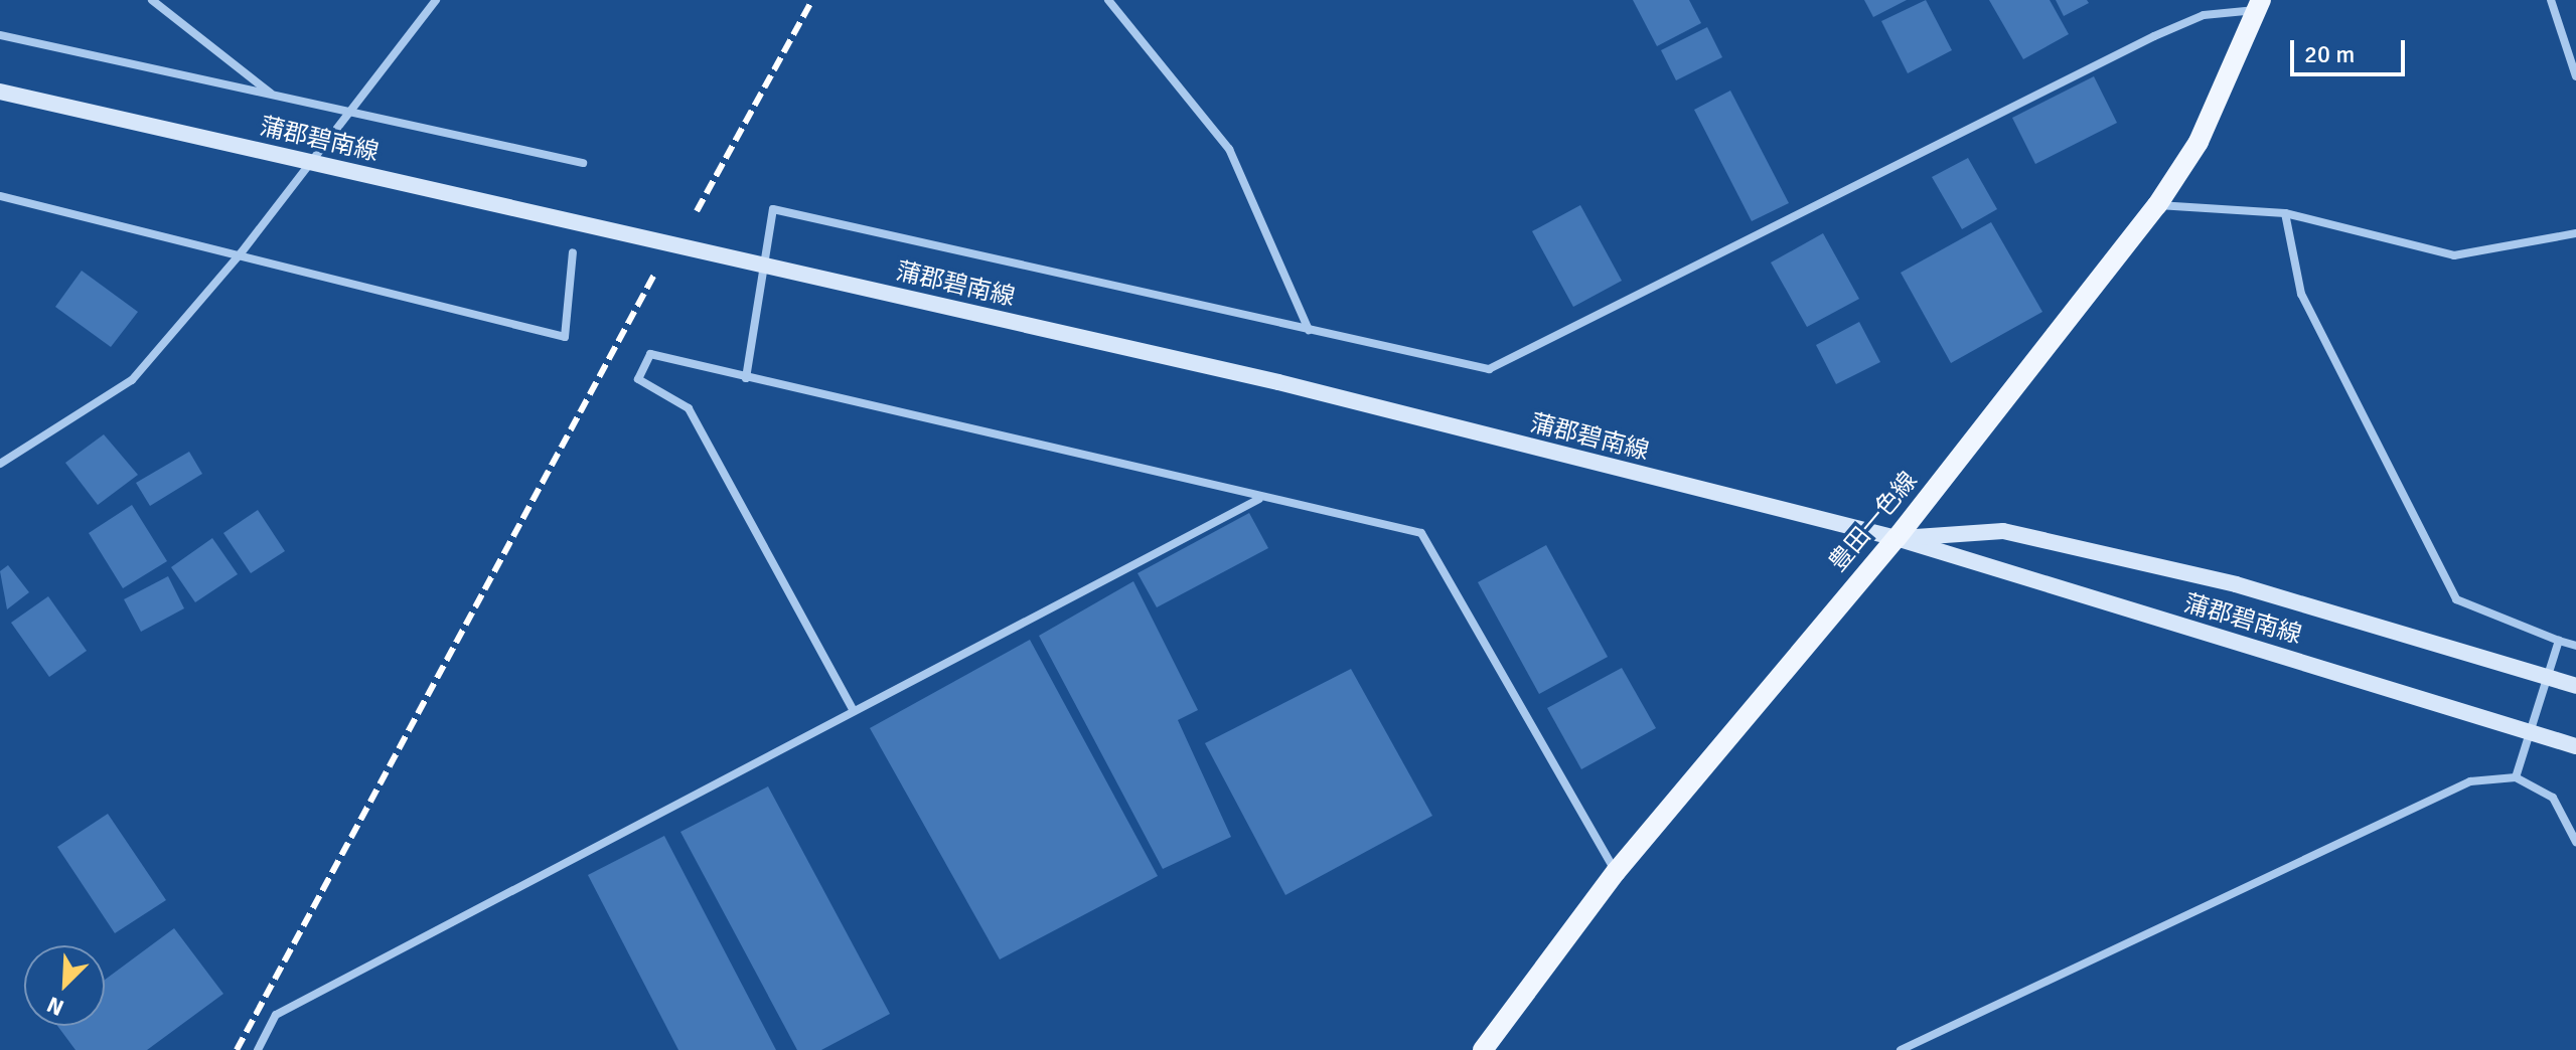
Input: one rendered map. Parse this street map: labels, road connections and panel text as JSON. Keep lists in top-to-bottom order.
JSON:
{
  "streets": {
    "main road": ["蒲郡碧南線", "豊田一色線"]
  },
  "crossings": [
    ["蒲郡碧南線", "豊田一色線"]
  ],
  "scale_bar": "20 m",
  "north": "bottom left"
}
